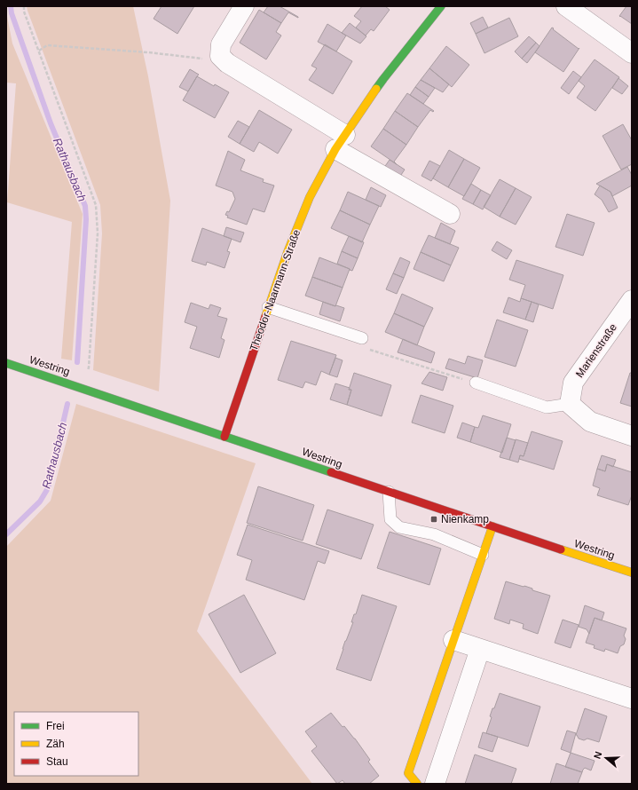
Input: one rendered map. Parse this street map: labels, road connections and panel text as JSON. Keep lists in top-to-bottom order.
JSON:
{
  "streets": {
    "street": ["Theodor-Naarmann-Straße", "Marienstraße", "Westring"]
  },
  "crossings": [
    ["Theodor-Naarmann-Straße", "Westring"]
  ],
  "water": ["Rathausbach"],
  "places": {
    "transit": ["Nienkamp"]
  },
  "legend": ["Frei", "Zäh", "Stau"],
  "north": "left"
}
